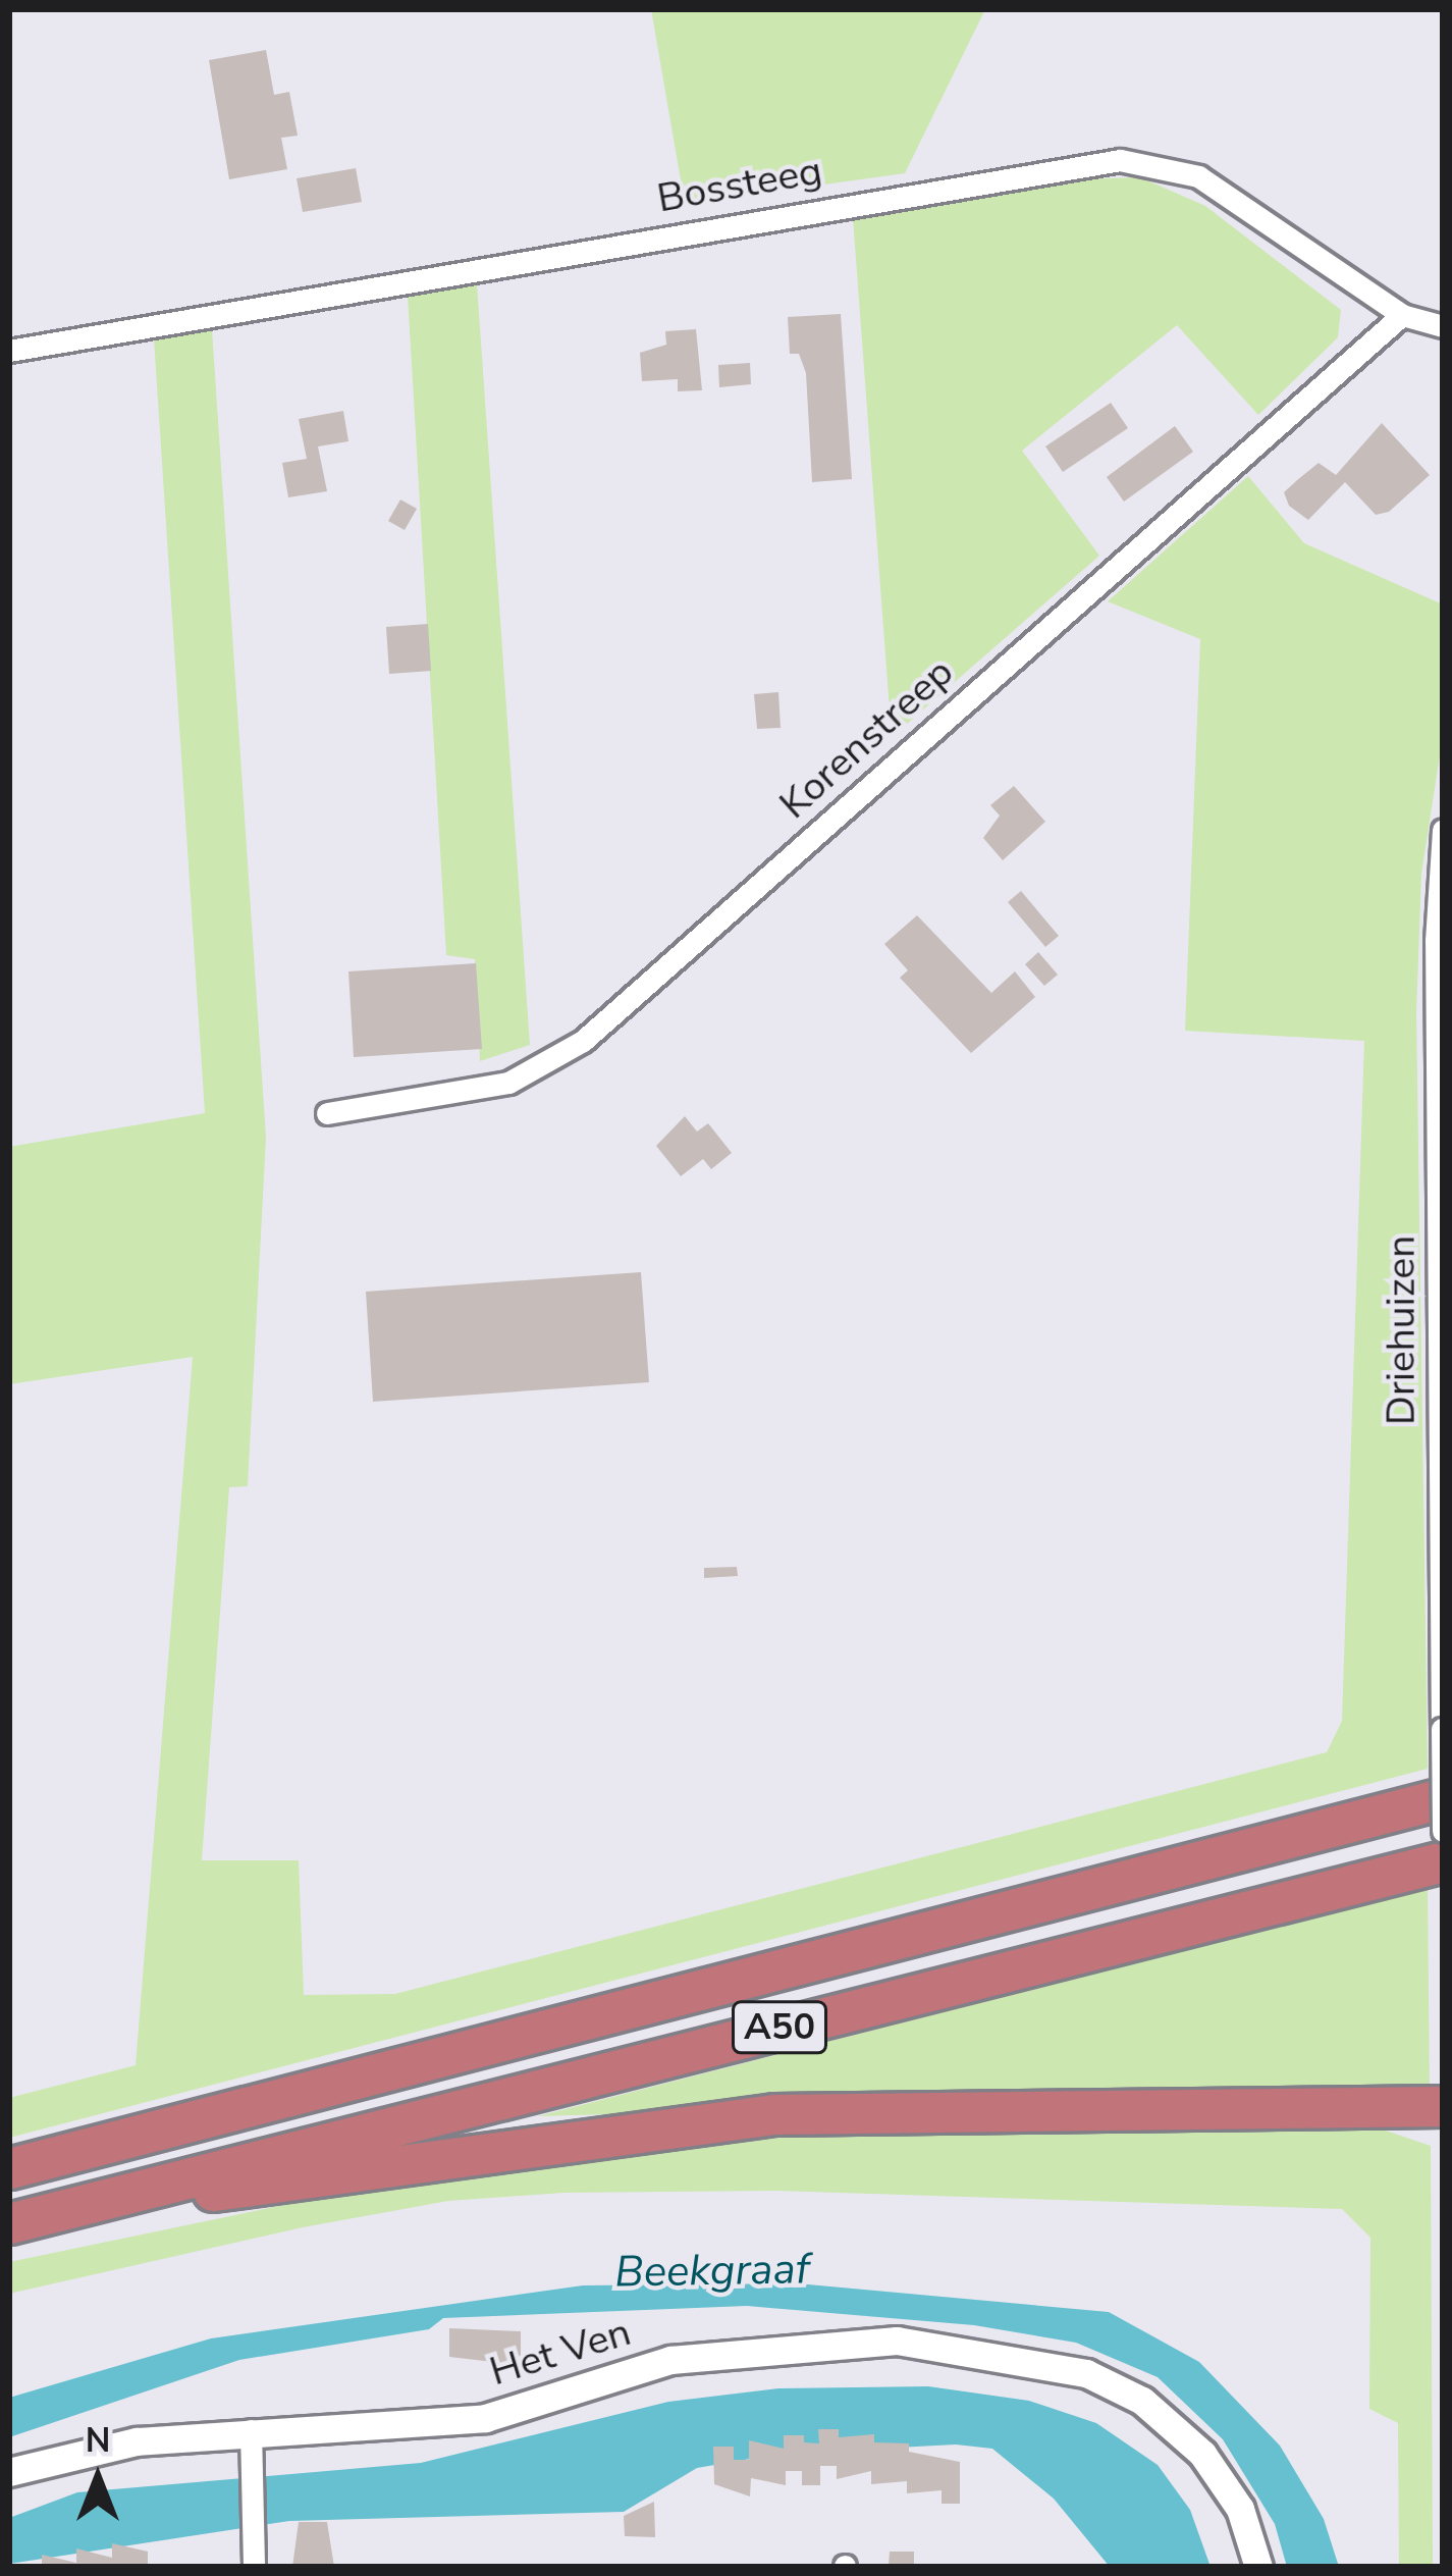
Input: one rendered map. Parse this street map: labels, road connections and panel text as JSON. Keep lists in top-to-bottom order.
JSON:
{
  "streets": {
    "highway": ["A50"],
    "street": [
      "Bossteeg",
      "Korenstreep",
      "Driehuizen",
      "Het Ven"
    ]
  },
  "crossings": [
    ["Bossteeg", "Korenstreep"]
  ],
  "water": ["Beekgraaf"],
  "north": "top"
}
